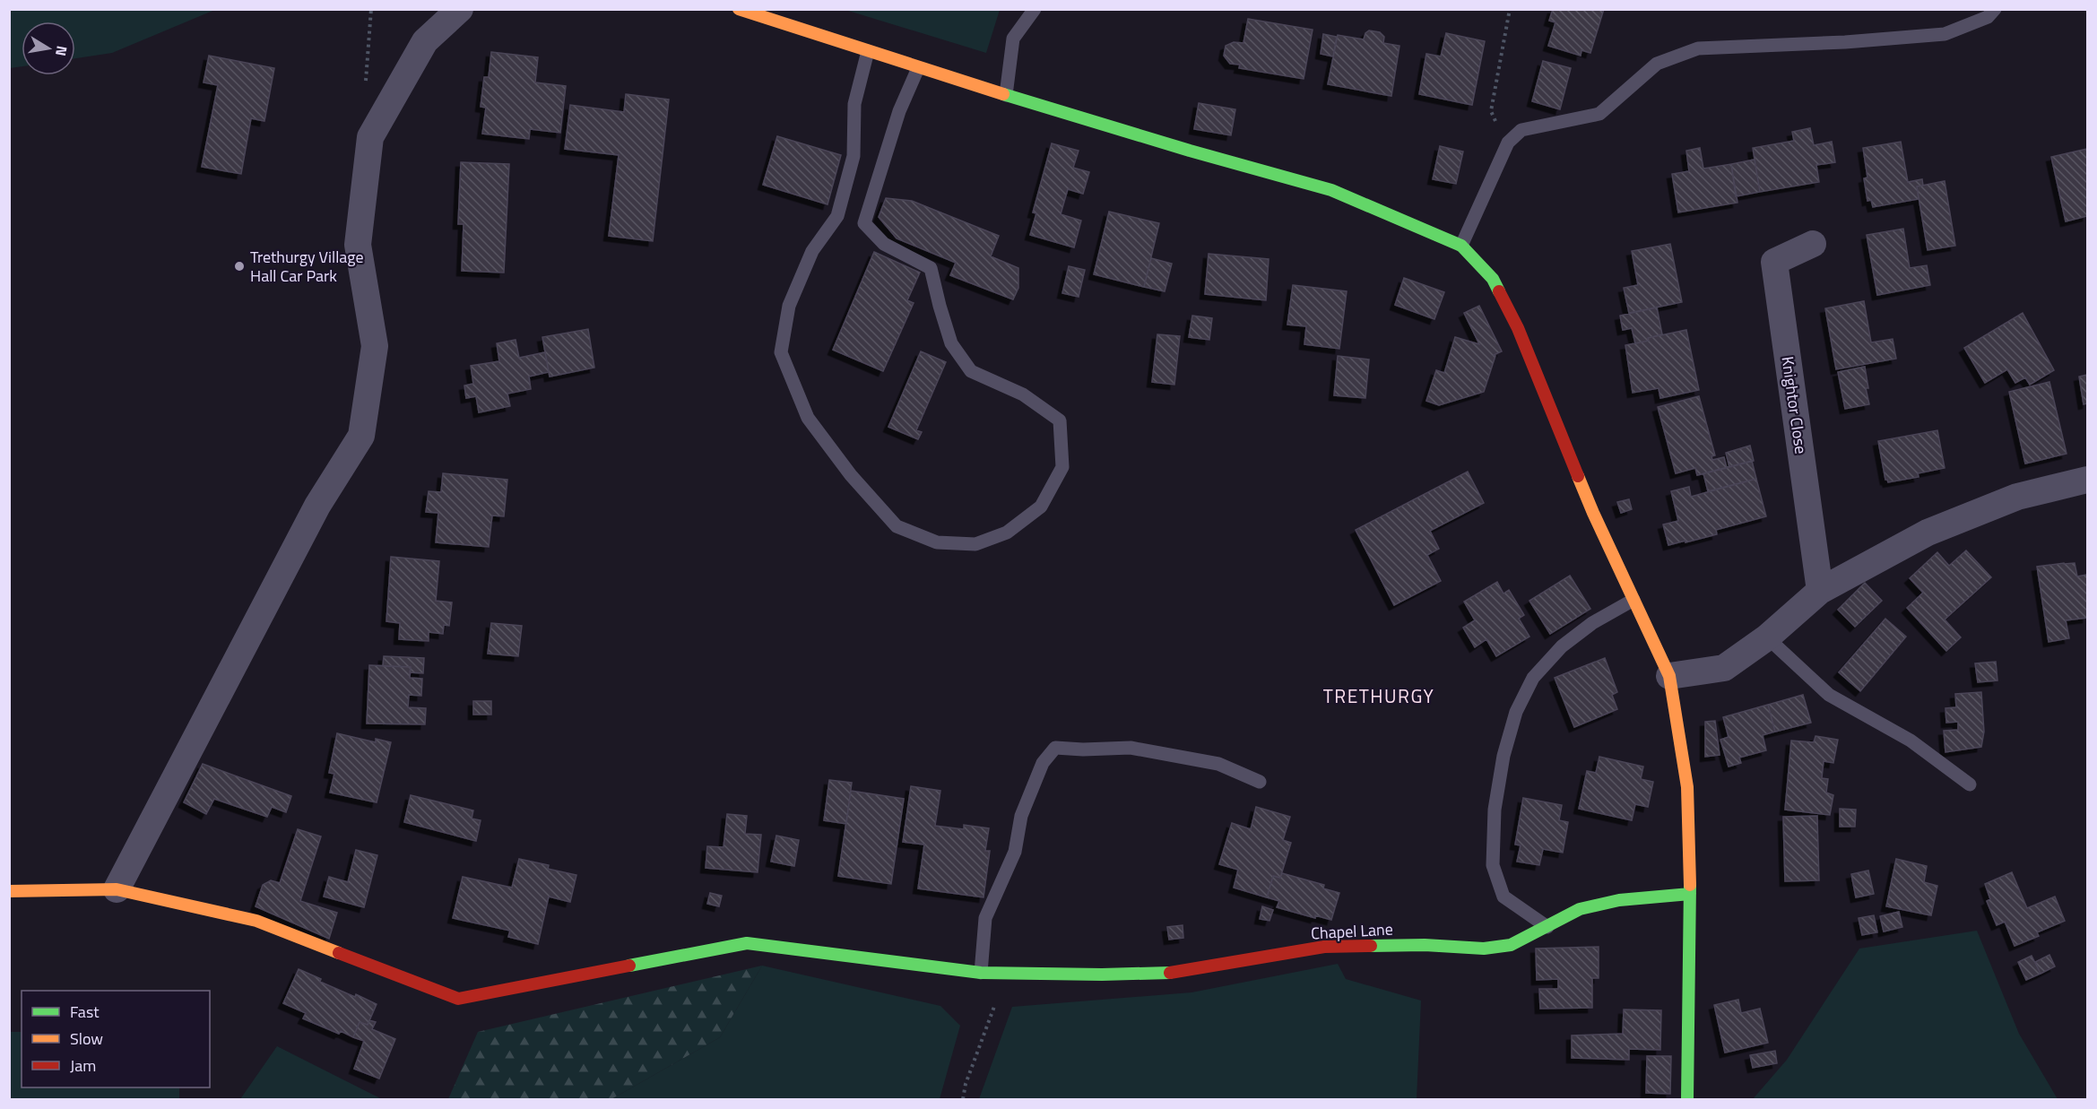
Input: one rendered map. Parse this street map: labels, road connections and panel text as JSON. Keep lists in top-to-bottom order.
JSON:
{
  "streets": {
    "street": ["Knightor Close", "Chapel Lane"]
  },
  "districts": ["TRETHURGY"],
  "places": ["Trethurgy Village Hall Car Park"],
  "legend": ["Fast", "Slow", "Jam"],
  "north": "right"
}
